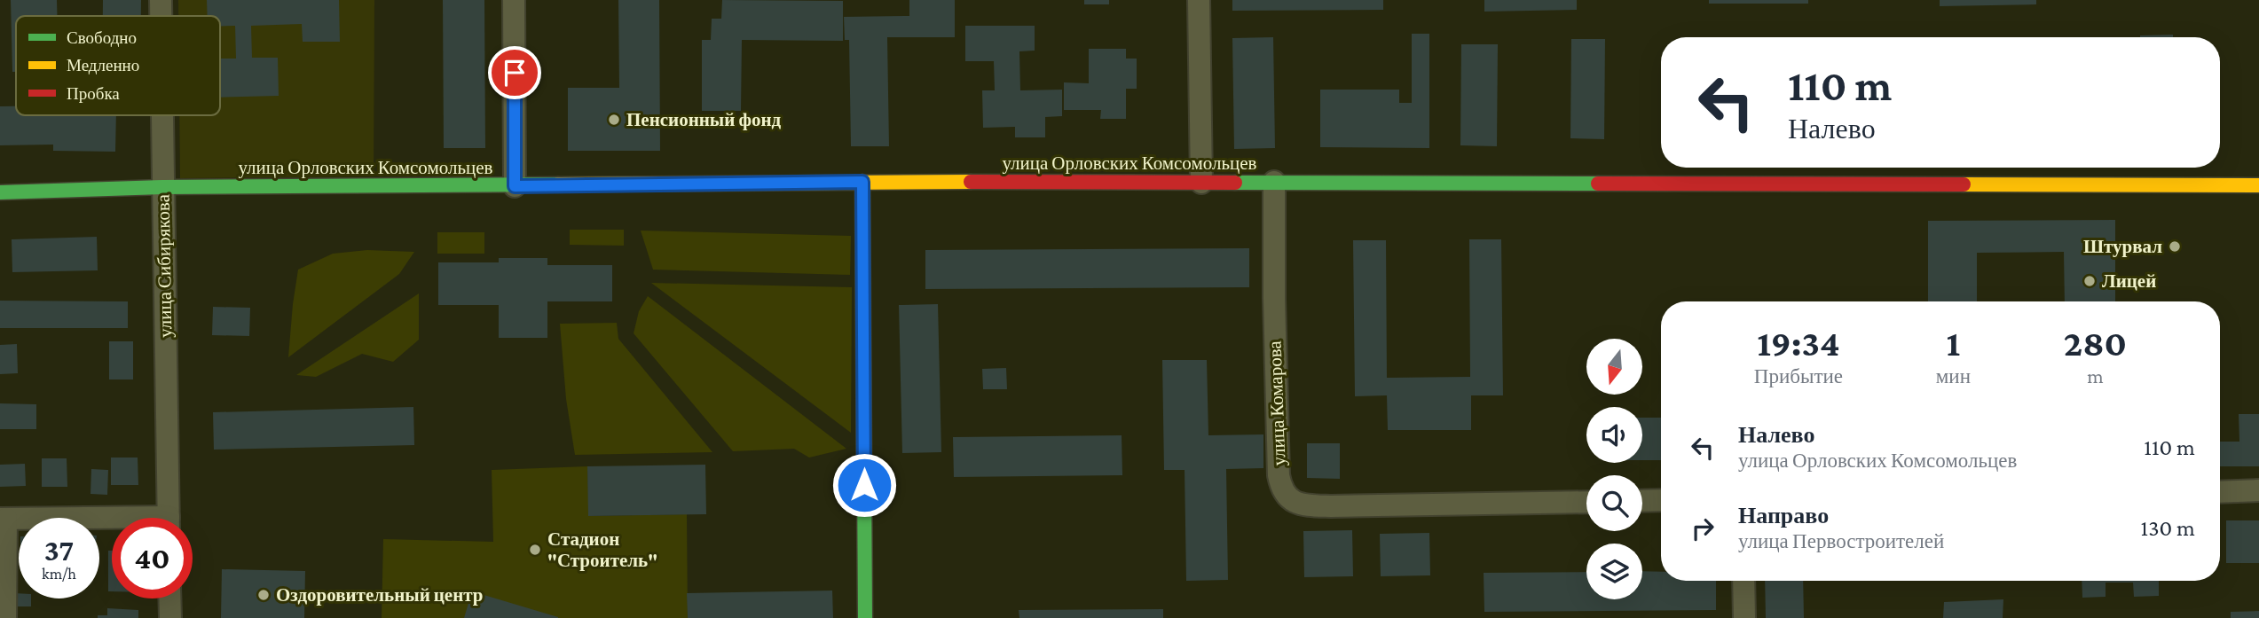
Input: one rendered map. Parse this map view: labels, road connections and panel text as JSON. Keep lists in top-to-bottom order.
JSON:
{
  "streets": {
    "street": ["улица Орловских Комсомольцев", "улица Сибирякова", "улица Комарова"]
  },
  "crossings": [
    ["улица Орловских Комсомольцев", "улица Сибирякова"],
    ["улица Орловских Комсомольцев", "улица Комарова"]
  ],
  "places": [
    "Пенсионный фонд",
    "Штурвал",
    "Лицей",
    "Стадион \"Строитель\"",
    "Оздоровительный центр"
  ],
  "legend": ["Свободно", "Медленно", "Пробка"],
  "north": "bottom",
  "page": {
    "turn": ["110 m", "Налево"],
    "eta": [
      "19:34",
      "Прибытие",
      "1",
      "мин",
      "280",
      "m"
    ],
    "list": [
      {
        "name": "Налево",
        "note": "улица Орловских Комсомольцев",
        "value": "110 m"
      },
      {
        "name": "Направо",
        "note": "улица Первостроителей",
        "value": "130 m"
      }
    ],
    "speed": "37 km/h",
    "limit": "40"
  }
}
